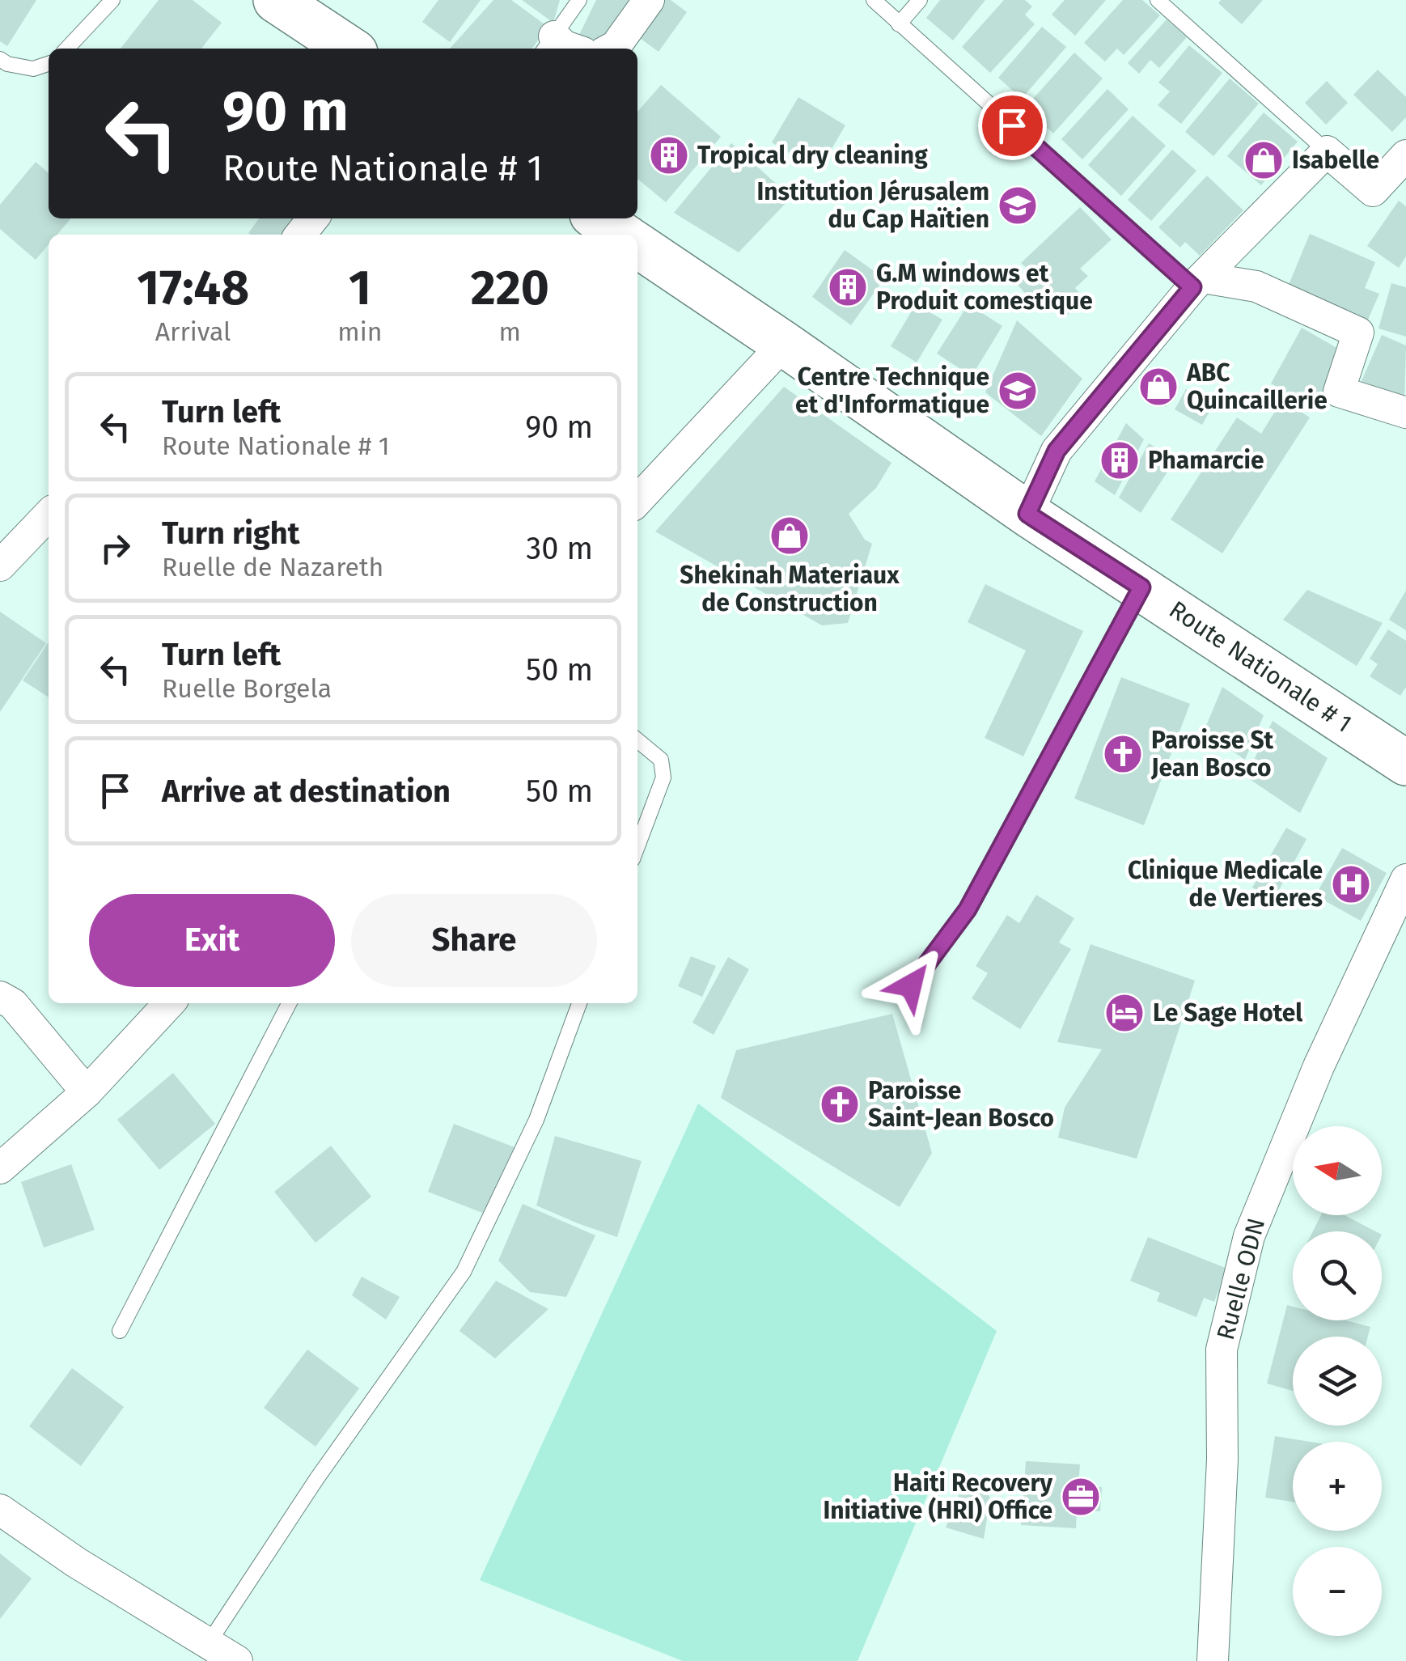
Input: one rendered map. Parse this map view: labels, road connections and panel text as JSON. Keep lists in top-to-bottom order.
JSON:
{
  "streets": {
    "main road": ["Route Nationale # 1"],
    "street": ["Ruelle ODN"]
  },
  "places": {
    "building": ["Tropical dry cleaning", "G.M windows et Produit comestique", "Phamarcie"],
    "shop": ["Isabelle", "ABC Quincaillerie", "Shekinah Materiaux de Construction"],
    "school or university": ["Institution Jérusalem du Cap Haïtien", "Centre Technique et d'Informatique"],
    "church": ["Paroisse St Jean Bosco", "Paroisse Saint-Jean Bosco"],
    "hospital": ["Clinique Medicale de Vertieres"],
    "hotel": ["Le Sage Hotel"],
    "office": ["Haiti Recovery Initiative (HRI) Office"]
  },
  "north": "left",
  "page": {
    "turn": ["90 m", "Route Nationale # 1"],
    "eta": [
      "17:48",
      "Arrival",
      "1",
      "min",
      "220",
      "m"
    ],
    "list": [
      {
        "name": "Turn left",
        "note": "Route Nationale # 1",
        "value": "90 m"
      },
      {
        "name": "Turn right",
        "note": "Ruelle de Nazareth",
        "value": "30 m"
      },
      {
        "name": "Turn left",
        "note": "Ruelle Borgela",
        "value": "50 m"
      },
      {
        "name": "Arrive at destination",
        "value": "50 m"
      }
    ],
    "buttons": ["Exit", "Share"],
    "map_buttons": ["+", "−"]
  }
}
